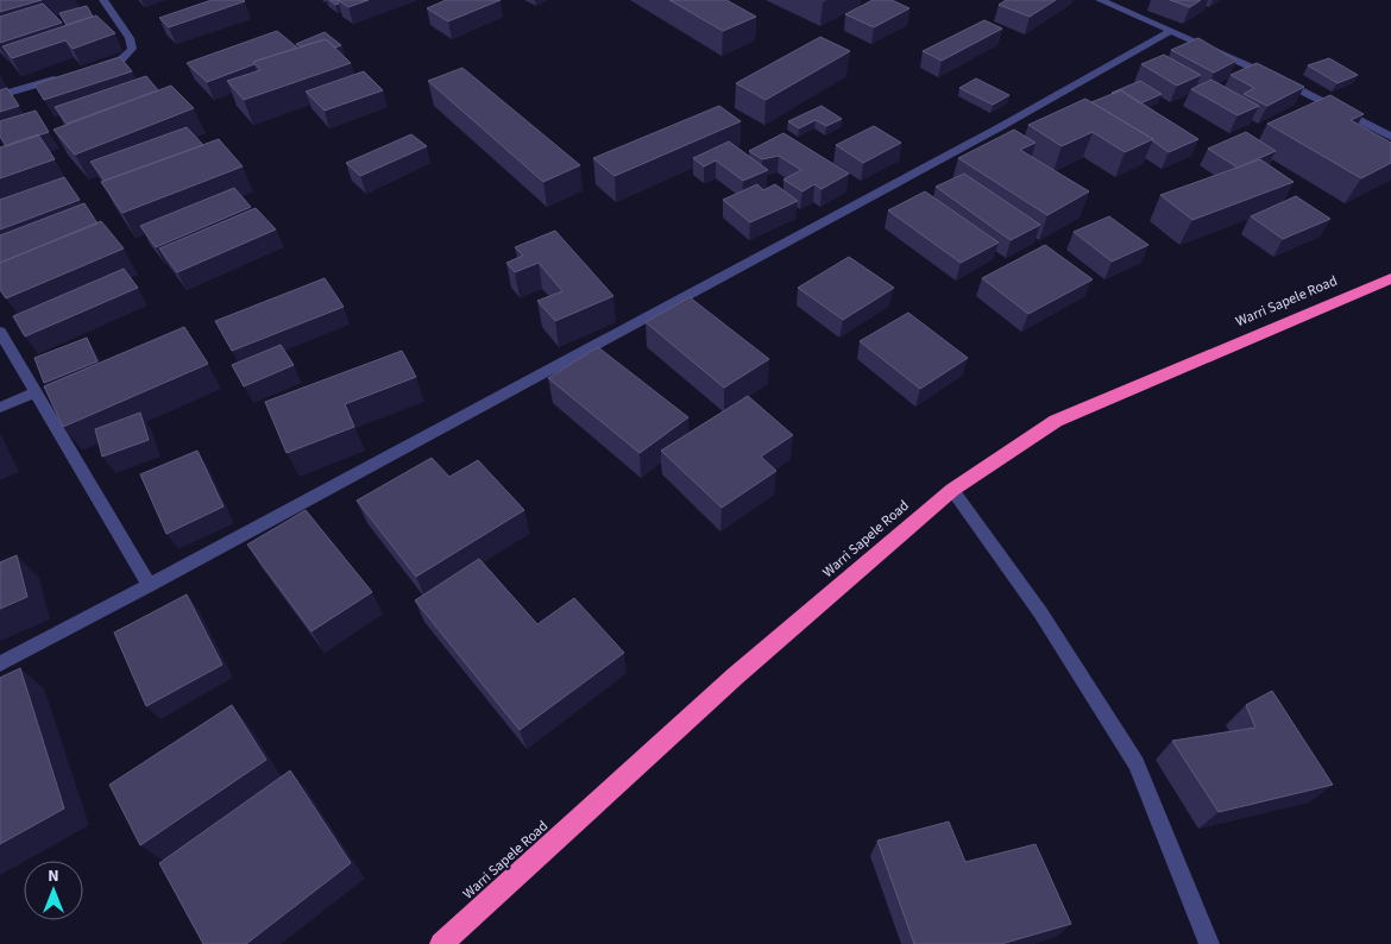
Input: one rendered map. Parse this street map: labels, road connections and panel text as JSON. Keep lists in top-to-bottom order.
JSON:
{
  "streets": {
    "highway": ["Warri Sapele Road"]
  },
  "north": "top"
}
